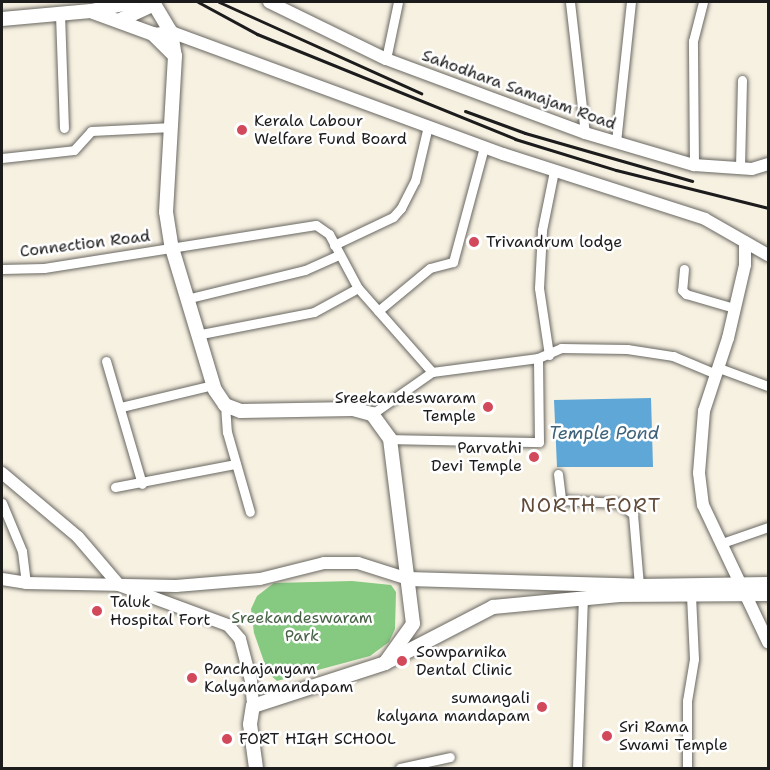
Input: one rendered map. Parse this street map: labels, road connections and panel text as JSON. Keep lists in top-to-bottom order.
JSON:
{
  "streets": {
    "street": ["Sahodhara Samajam Road", "Connection Road"]
  },
  "districts": ["NORTH FORT"],
  "water": ["Temple Pond"],
  "parks": ["Sreekandeswaram Park"],
  "places": [
    "Kerala Labour Welfare Fund Board",
    "Trivandrum lodge",
    "Sreekandeswaram Temple",
    "Parvathi Devi Temple",
    "Taluk Hospital Fort",
    "Sowparnika Dental Clinic",
    "Panchajanyam Kalyanamandapam",
    "sumangali kalyana mandapam",
    "Sri Rama Swami Temple",
    "FORT HIGH SCHOOL"
  ]
}
